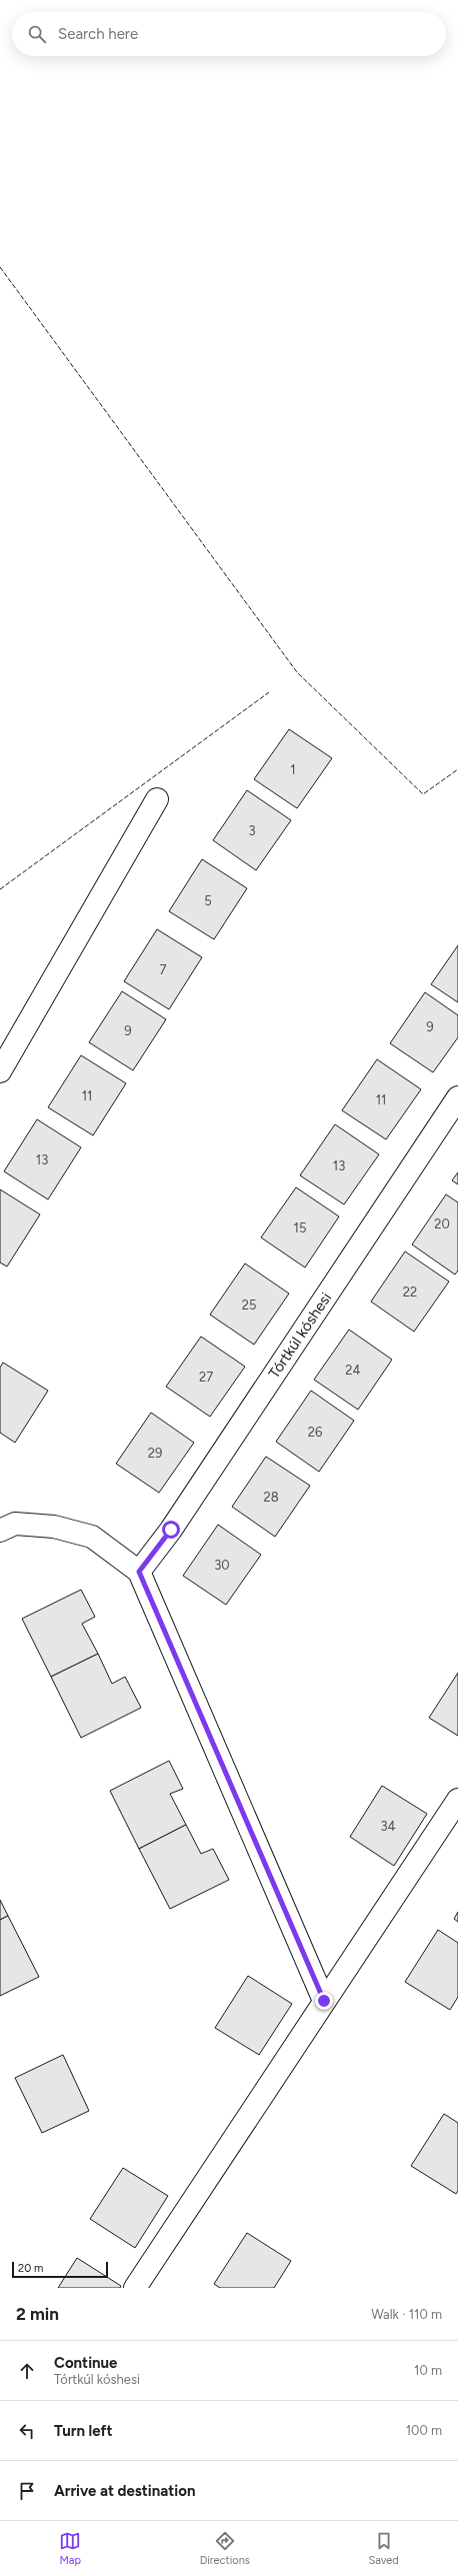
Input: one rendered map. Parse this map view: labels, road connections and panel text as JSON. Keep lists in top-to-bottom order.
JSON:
{
  "streets": {
    "street": ["Tórtkúl kóshesi"]
  },
  "house_numbers": [
    "1",
    "3",
    "5",
    "7",
    "9",
    "9",
    "11",
    "11",
    "13",
    "13",
    "20",
    "15",
    "22",
    "25",
    "24",
    "27",
    "26",
    "29",
    "28",
    "30",
    "34"
  ],
  "scale_bar": "20 m",
  "page": {
    "search": "Search here",
    "scale": "20 m",
    "heading": ["2 min", "Walk · 110 m"],
    "list": [
      ["Continue", "Tórtkúl kóshesi", "10 m"],
      ["Turn left", "100 m"],
      "Arrive at destination"
    ],
    "nav": ["Map", "Directions", "Saved"]
  }
}
